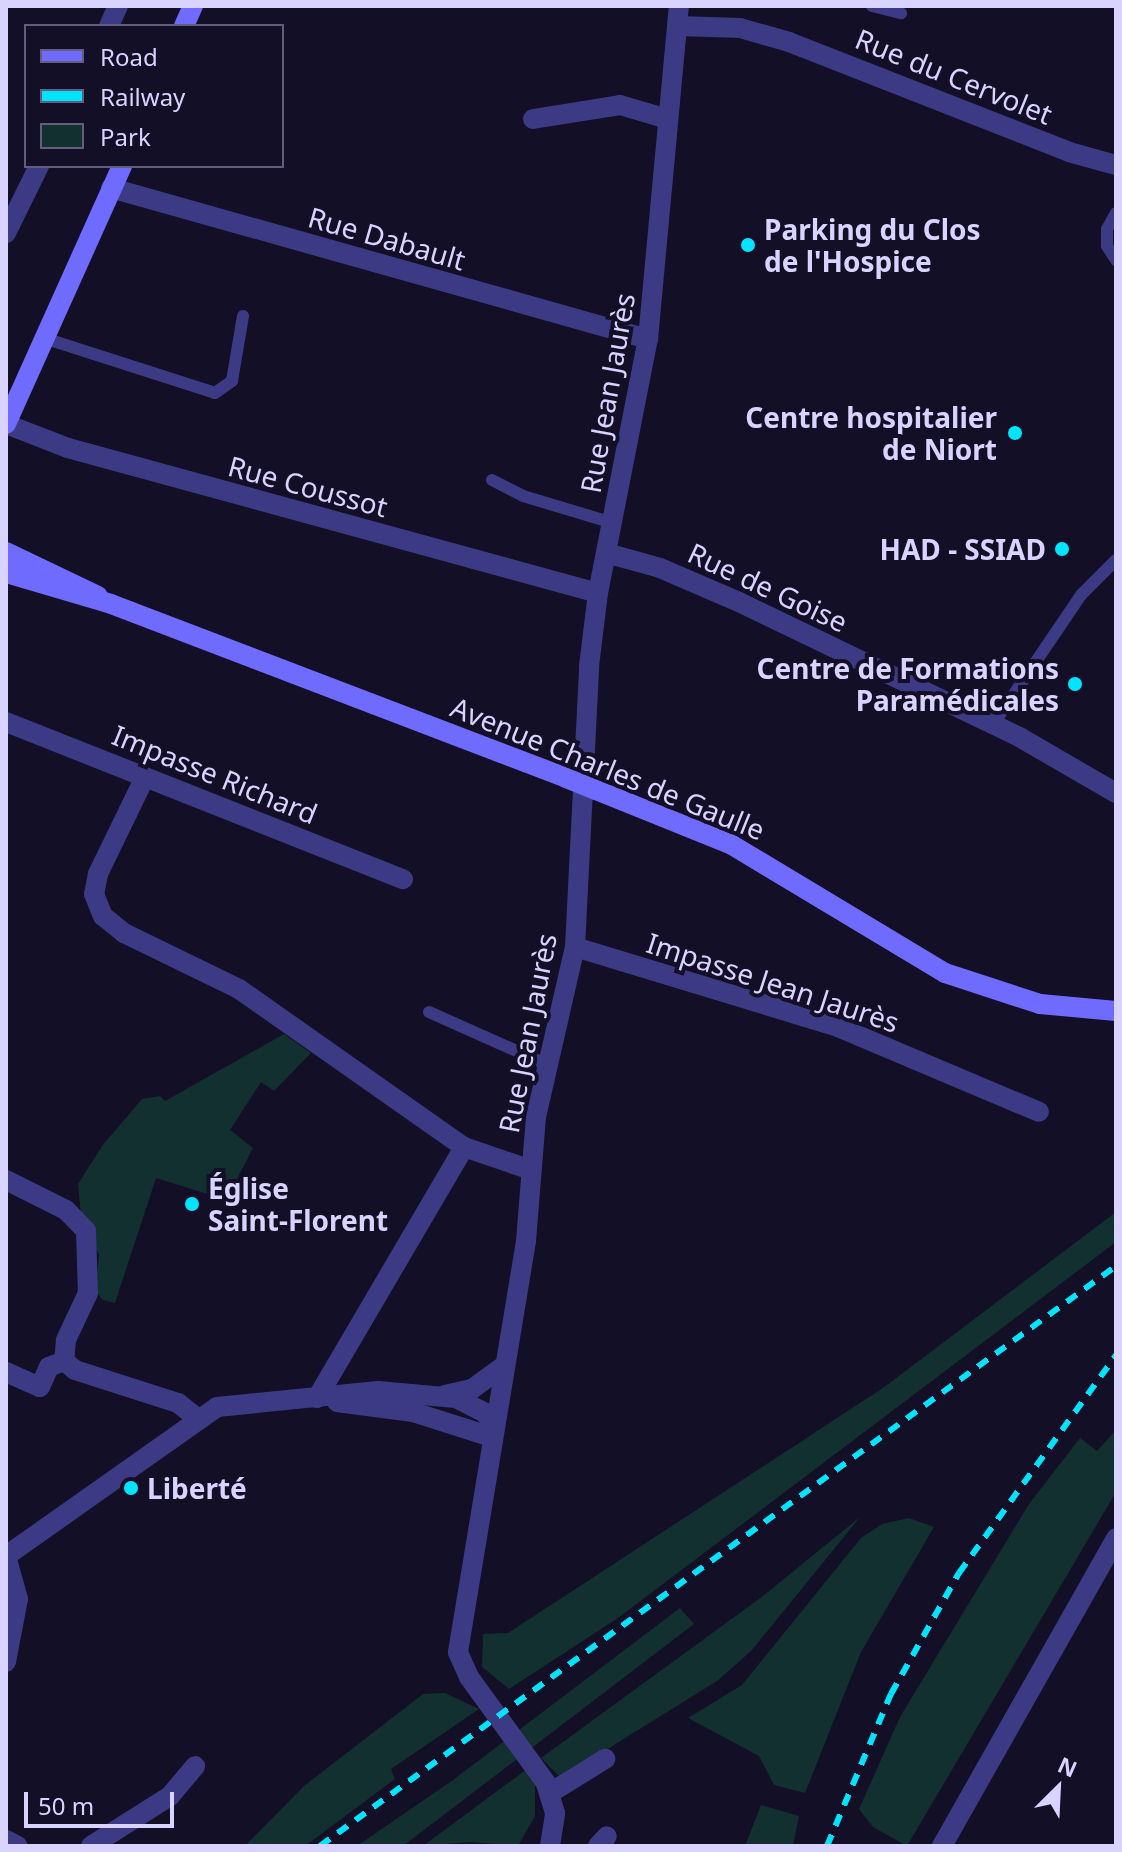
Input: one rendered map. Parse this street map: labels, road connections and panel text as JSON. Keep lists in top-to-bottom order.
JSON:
{
  "streets": {
    "main road": ["Avenue Charles de Gaulle"],
    "street": [
      "Rue du Cervolet",
      "Rue Dabault",
      "Rue Jean Jaurès",
      "Rue Coussot",
      "Rue de Goise",
      "Impasse Richard",
      "Impasse Jean Jaurès"
    ]
  },
  "crossings": [
    ["Rue du Cervolet", "Rue Jean Jaurès"],
    ["Rue Dabault", "Rue Jean Jaurès"],
    ["Rue Jean Jaurès", "Rue Coussot"],
    ["Rue Jean Jaurès", "Rue de Goise"],
    ["Rue Jean Jaurès", "Impasse Jean Jaurès"]
  ],
  "places": [
    "Parking du Clos de l'Hospice",
    "Centre hospitalier de Niort",
    "HAD - SSIAD",
    "Centre de Formations Paramédicales",
    "Église Saint-Florent",
    "Liberté"
  ],
  "legend": ["Road", "Railway", "Park"],
  "scale_bar": "50 m",
  "north": "top right"
}
